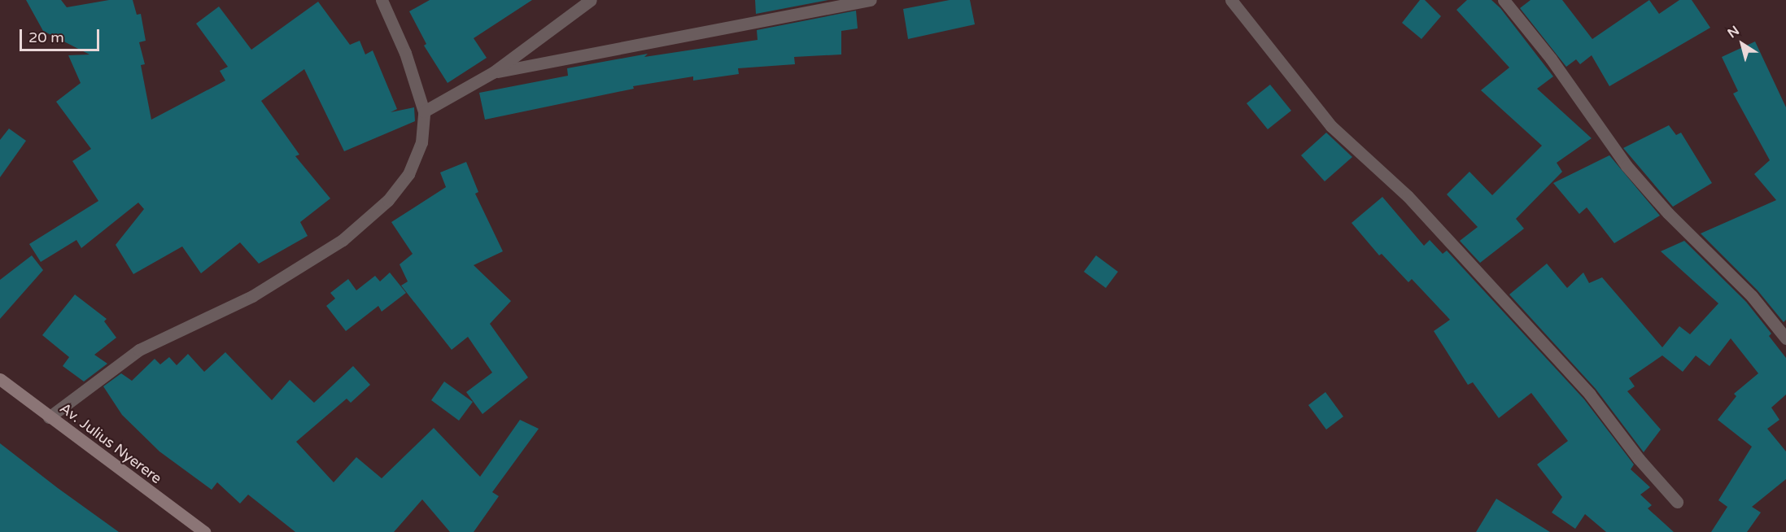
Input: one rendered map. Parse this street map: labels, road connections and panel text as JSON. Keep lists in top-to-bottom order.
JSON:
{
  "streets": {
    "main road": ["Av. Julius Nyerere"]
  },
  "scale_bar": "20 m",
  "north": "top left"
}
